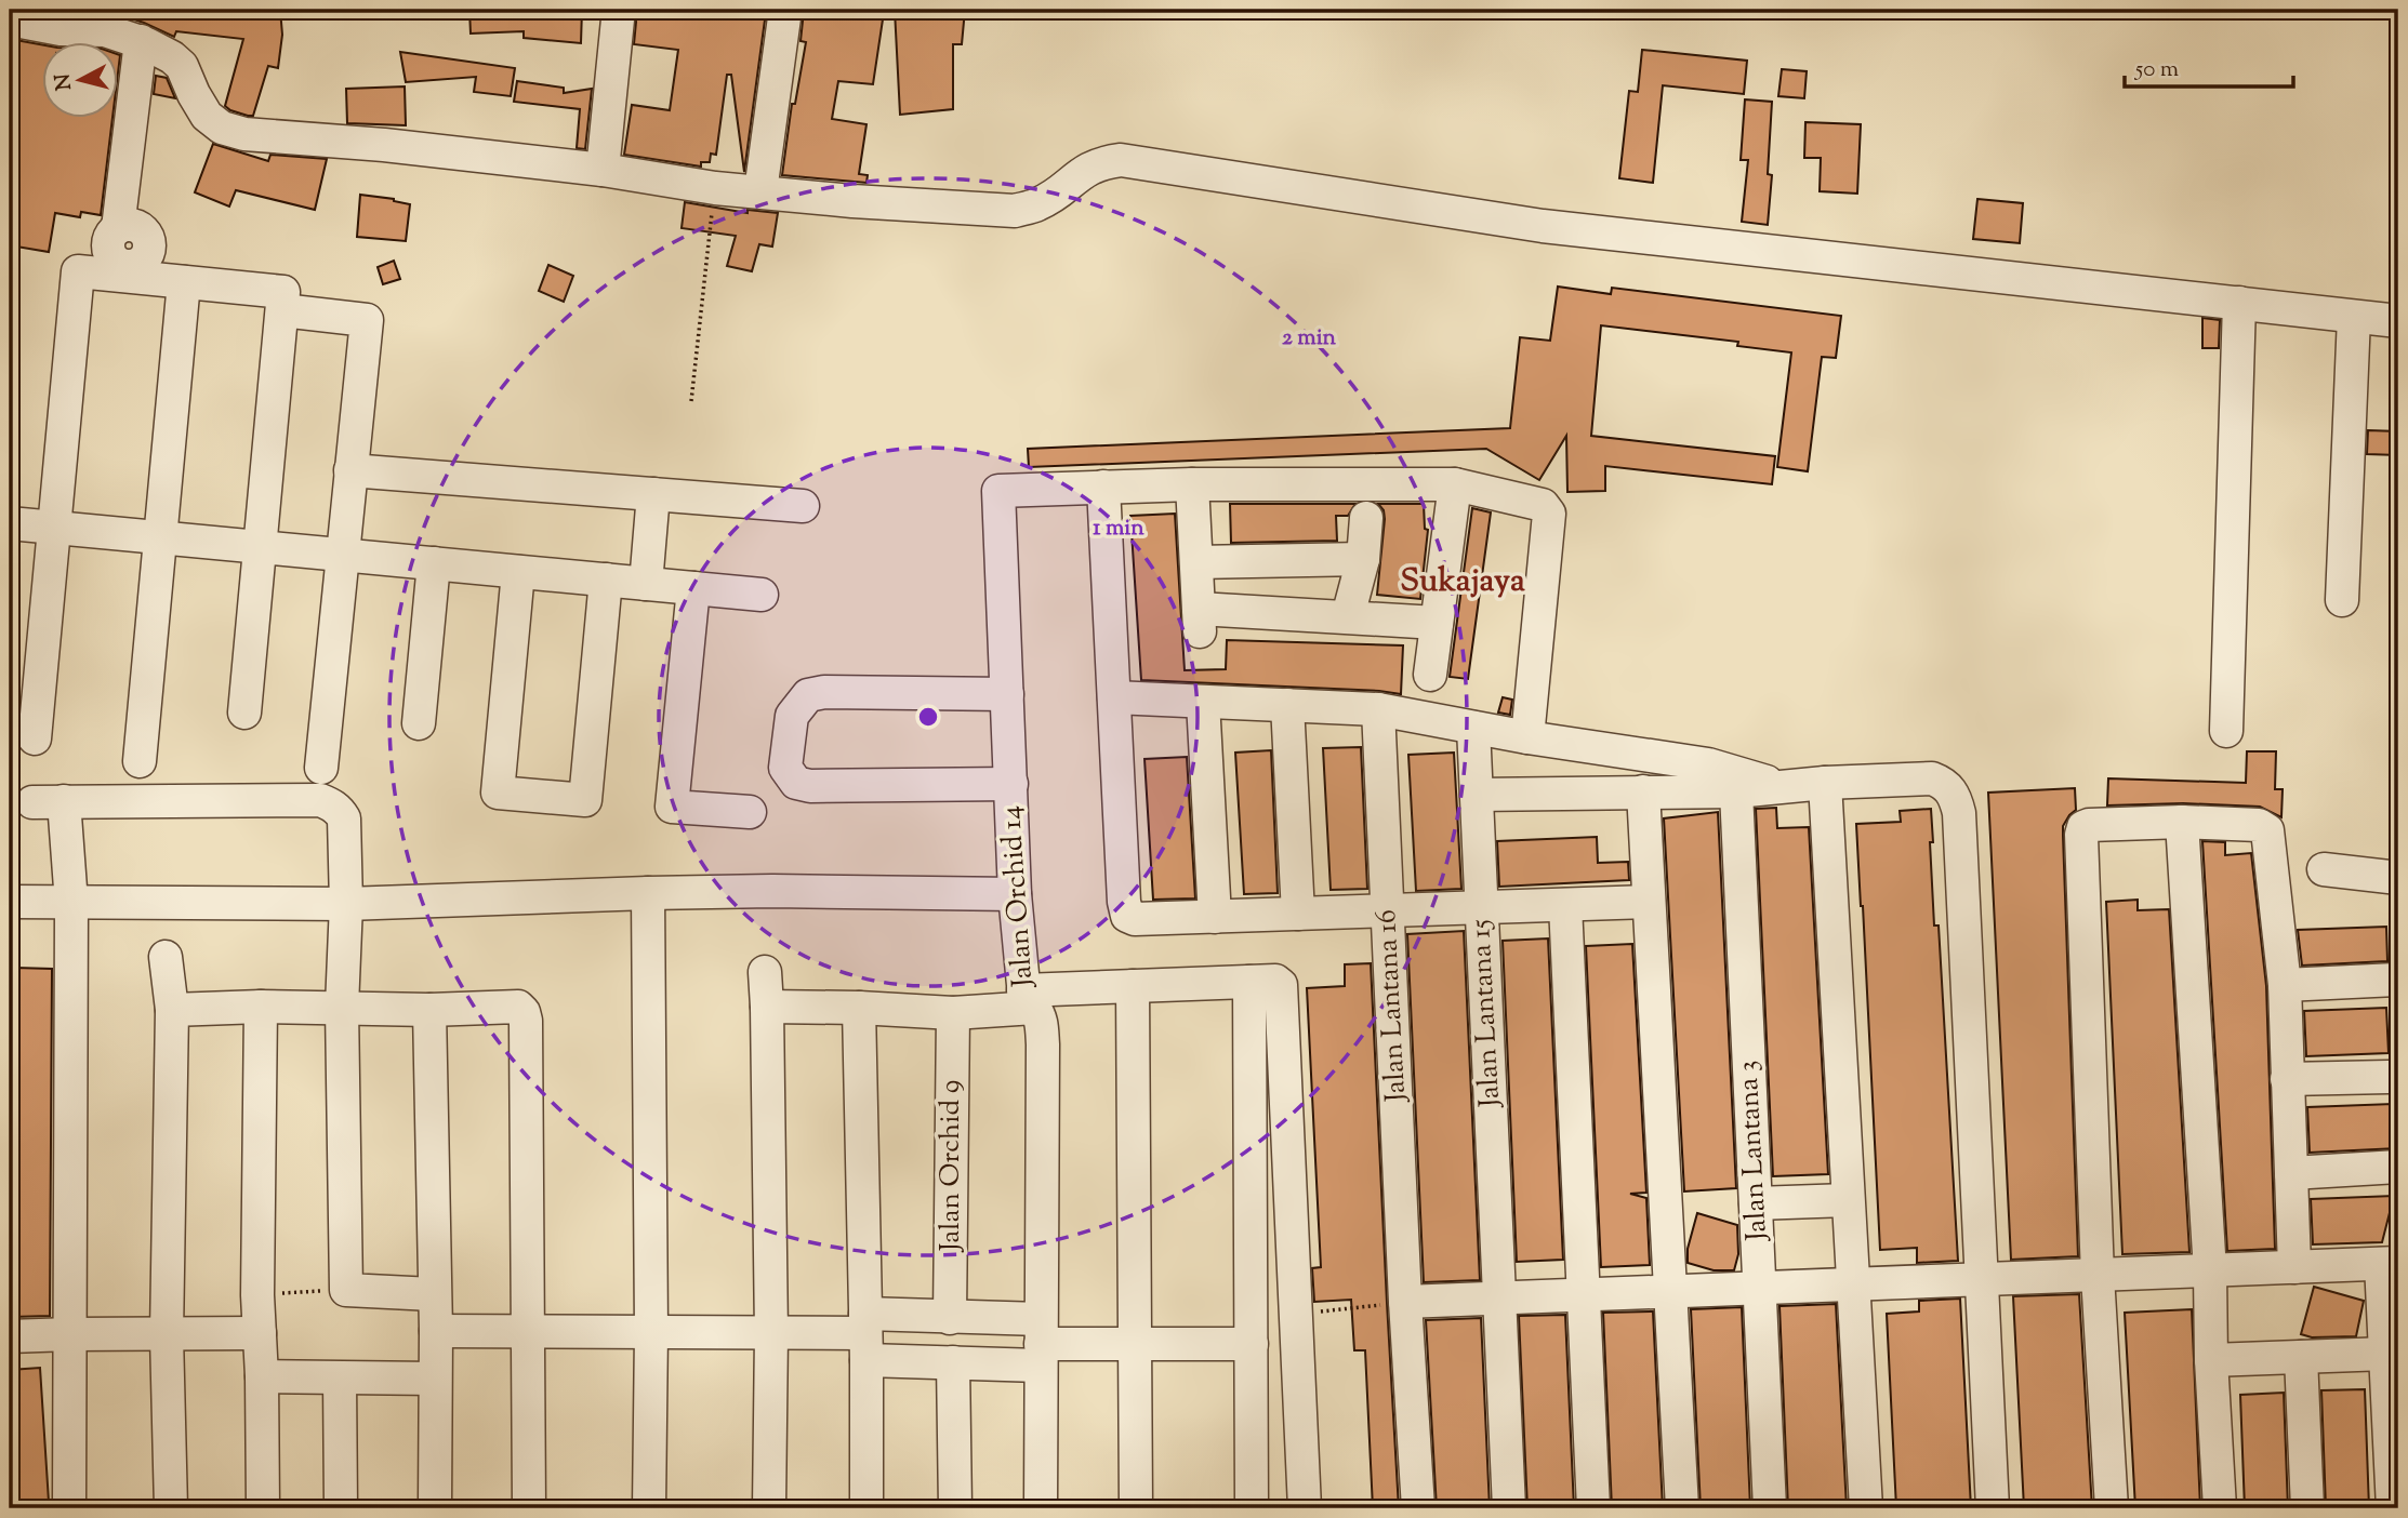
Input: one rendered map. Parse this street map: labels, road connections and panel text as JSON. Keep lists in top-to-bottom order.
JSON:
{
  "streets": {
    "street": [
      "Jalan Orchid 14",
      "Jalan Lantana 16",
      "Jalan Lantana 15",
      "Jalan Lantana 3",
      "Jalan Orchid 9"
    ]
  },
  "districts": ["Sukajaya"],
  "scale_bar": "50 m",
  "north": "left",
  "rings": ["2 min", "1 min"]
}
